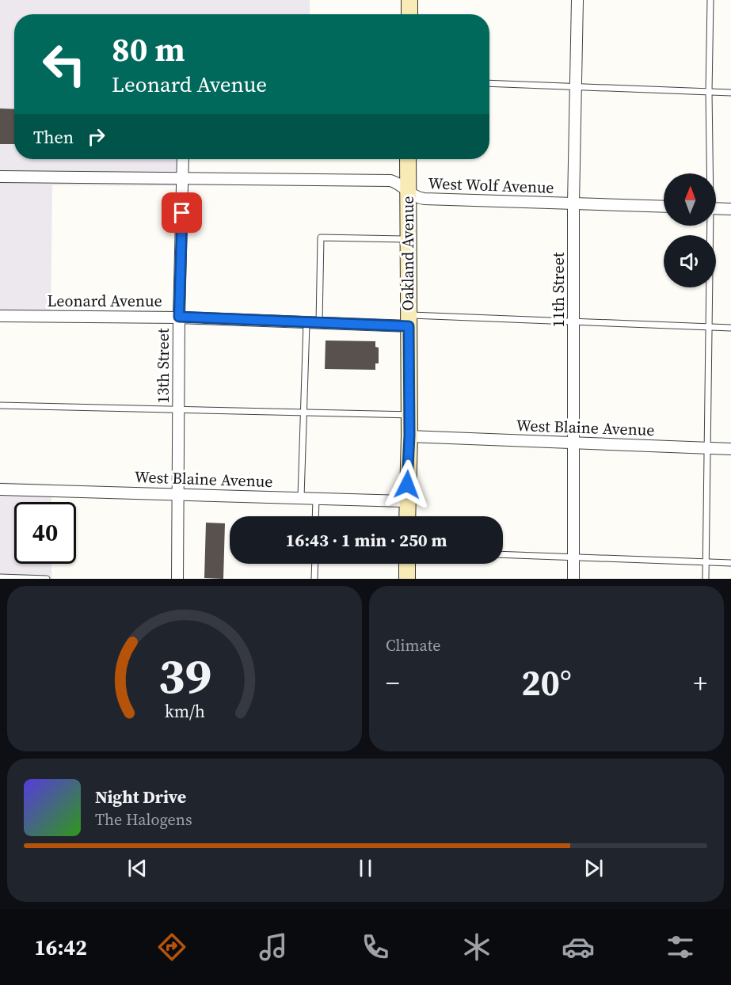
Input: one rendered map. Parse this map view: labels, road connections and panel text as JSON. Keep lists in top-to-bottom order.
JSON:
{
  "streets": {
    "street": [
      "West Wolf Avenue",
      "Oakland Avenue",
      "11th Street",
      "Leonard Avenue",
      "13th Street",
      "West Blaine Avenue"
    ]
  },
  "crossings": [
    ["West Wolf Avenue", "Oakland Avenue"],
    ["West Wolf Avenue", "11th Street"],
    ["West Wolf Avenue", "13th Street"],
    ["Oakland Avenue", "Leonard Avenue"],
    ["Oakland Avenue", "West Blaine Avenue"],
    ["11th Street", "West Blaine Avenue"],
    ["Leonard Avenue", "13th Street"],
    ["13th Street", "West Blaine Avenue"]
  ],
  "north": "top",
  "page": {
    "turn": ["80 m", "Leonard Avenue"],
    "then": "Then",
    "limit": "40",
    "trip": "16:43 · 1 min · 250 m",
    "tile": "Climate",
    "heat": ["−", "20°", "+"],
    "song": ["Night Drive", "The Halogens"],
    "tabs": "16:42",
    "gauge": ["39", "km/h"]
  }
}
